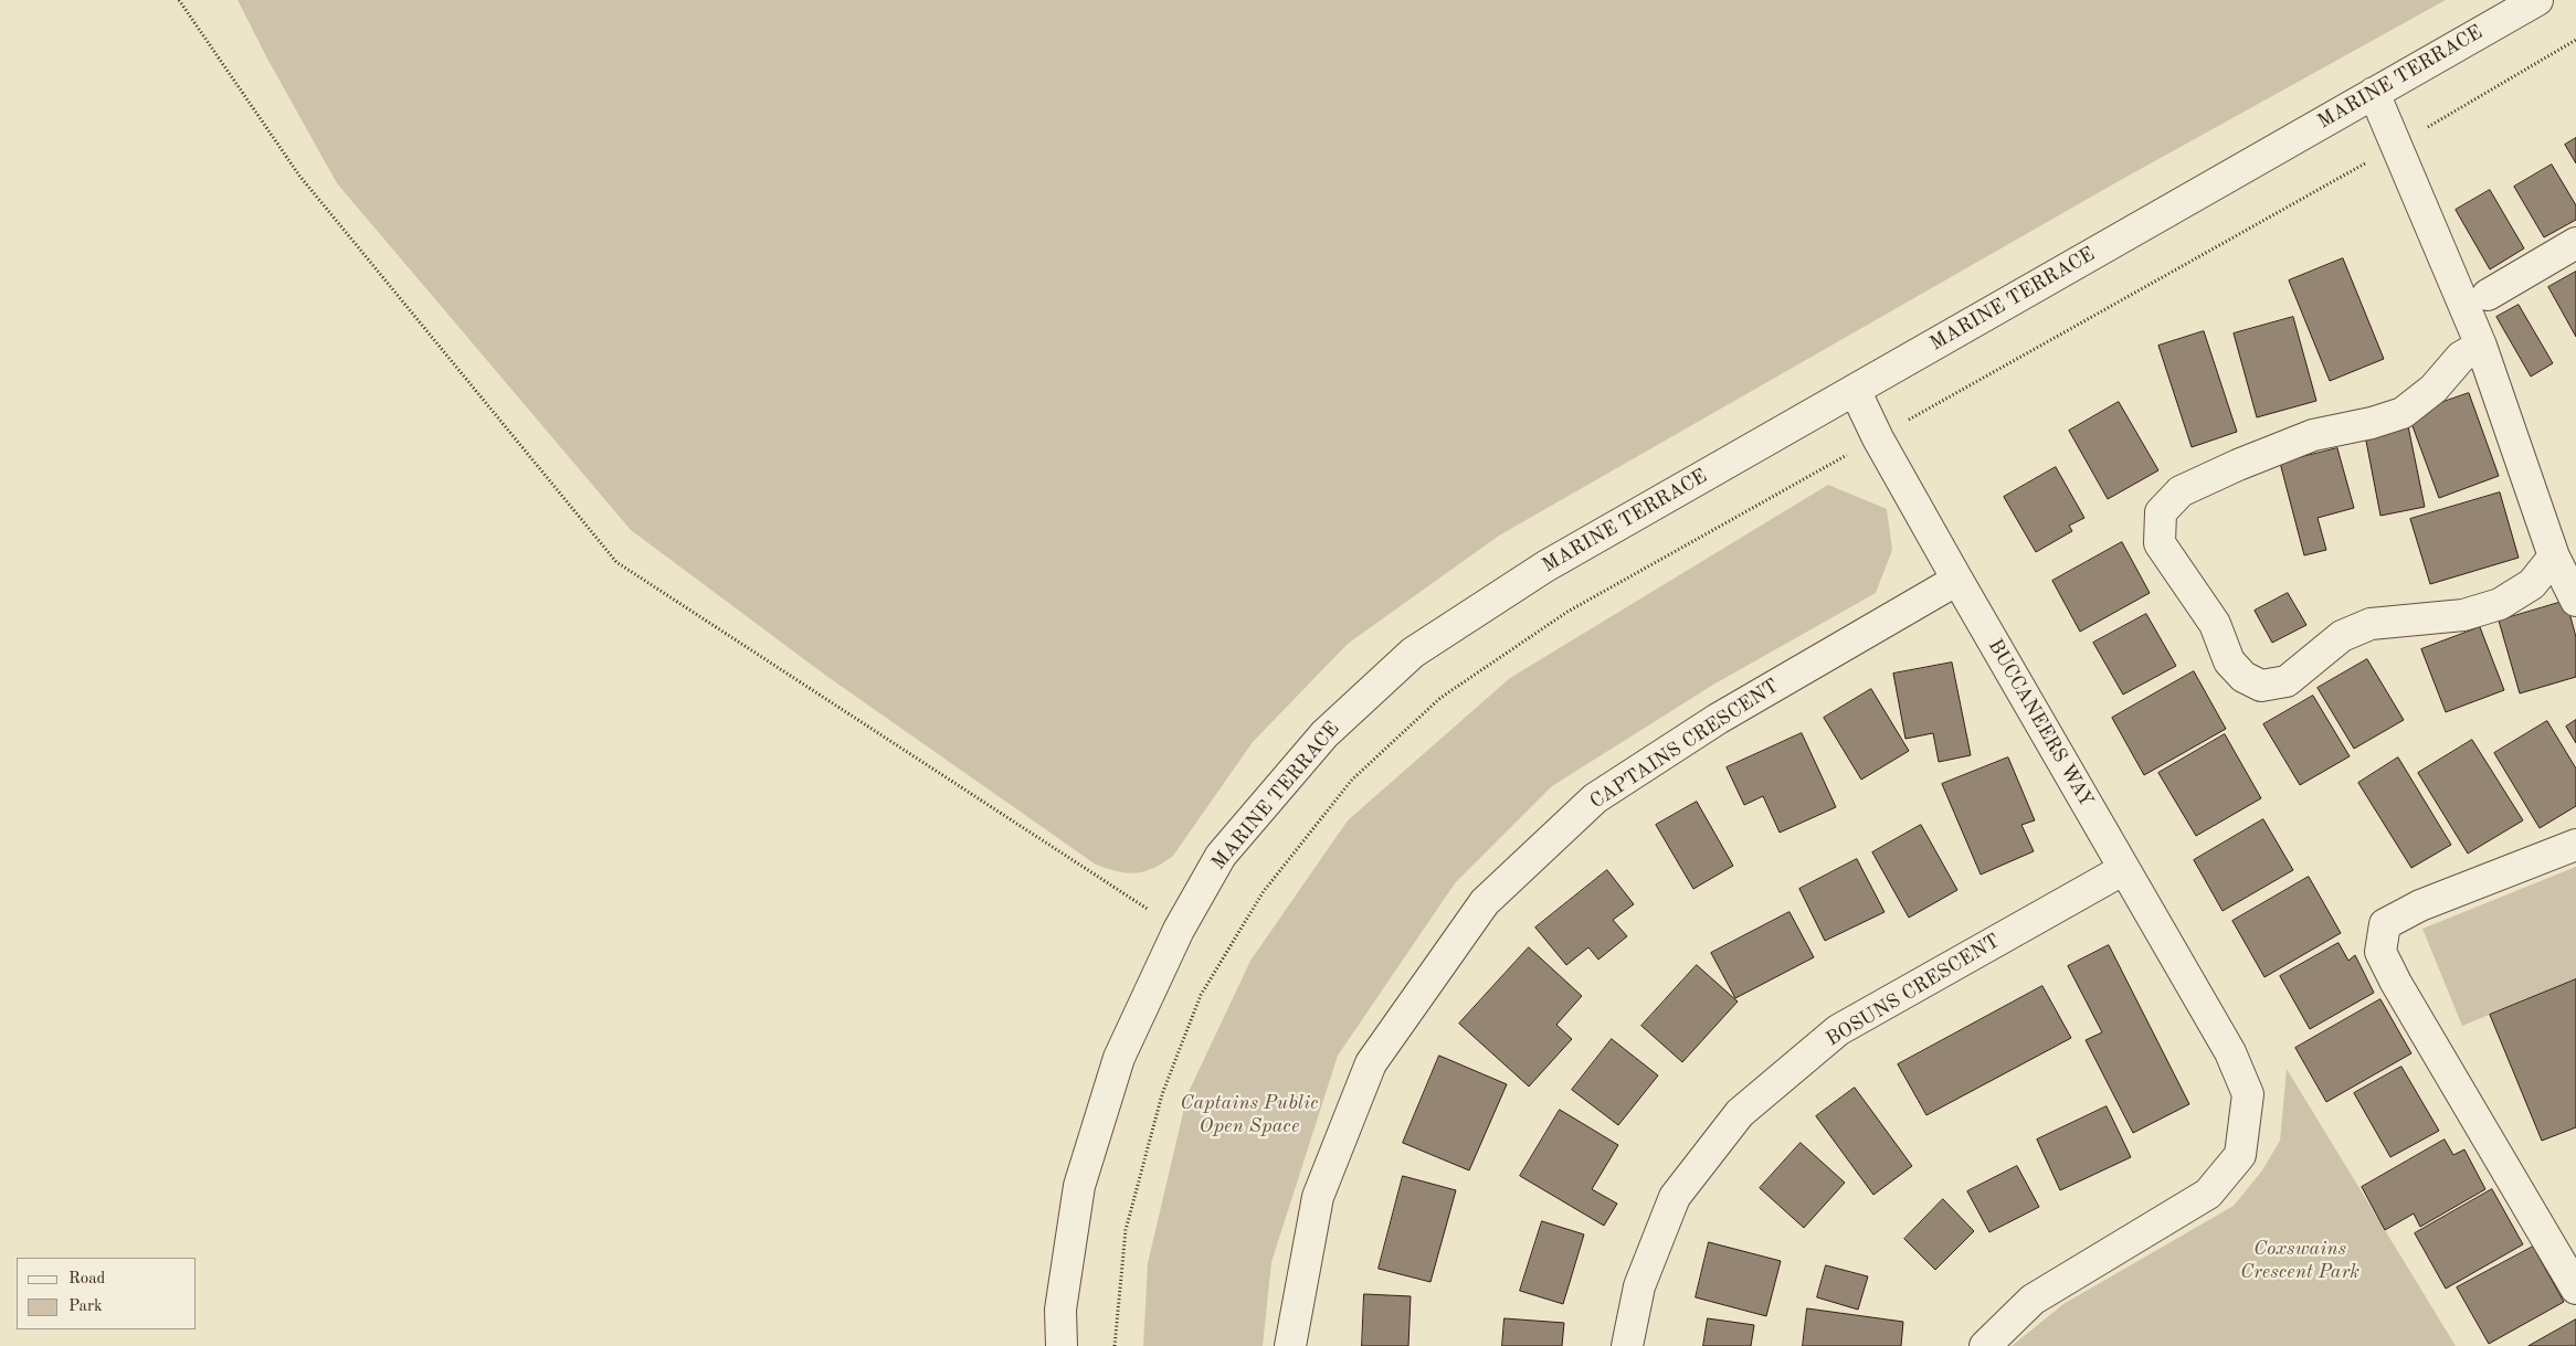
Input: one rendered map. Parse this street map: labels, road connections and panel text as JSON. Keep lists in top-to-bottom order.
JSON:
{
  "streets": {
    "street": [
      "MARINE TERRACE",
      "BUCCANEERS WAY",
      "CAPTAINS CRESCENT",
      "BOSUNS CRESCENT"
    ]
  },
  "crossings": [
    ["MARINE TERRACE", "BUCCANEERS WAY"],
    ["BUCCANEERS WAY", "CAPTAINS CRESCENT"],
    ["BUCCANEERS WAY", "BOSUNS CRESCENT"]
  ],
  "parks": ["Captains Public Open Space", "Coxswains Crescent Park"],
  "legend": ["Road", "Park"]
}
